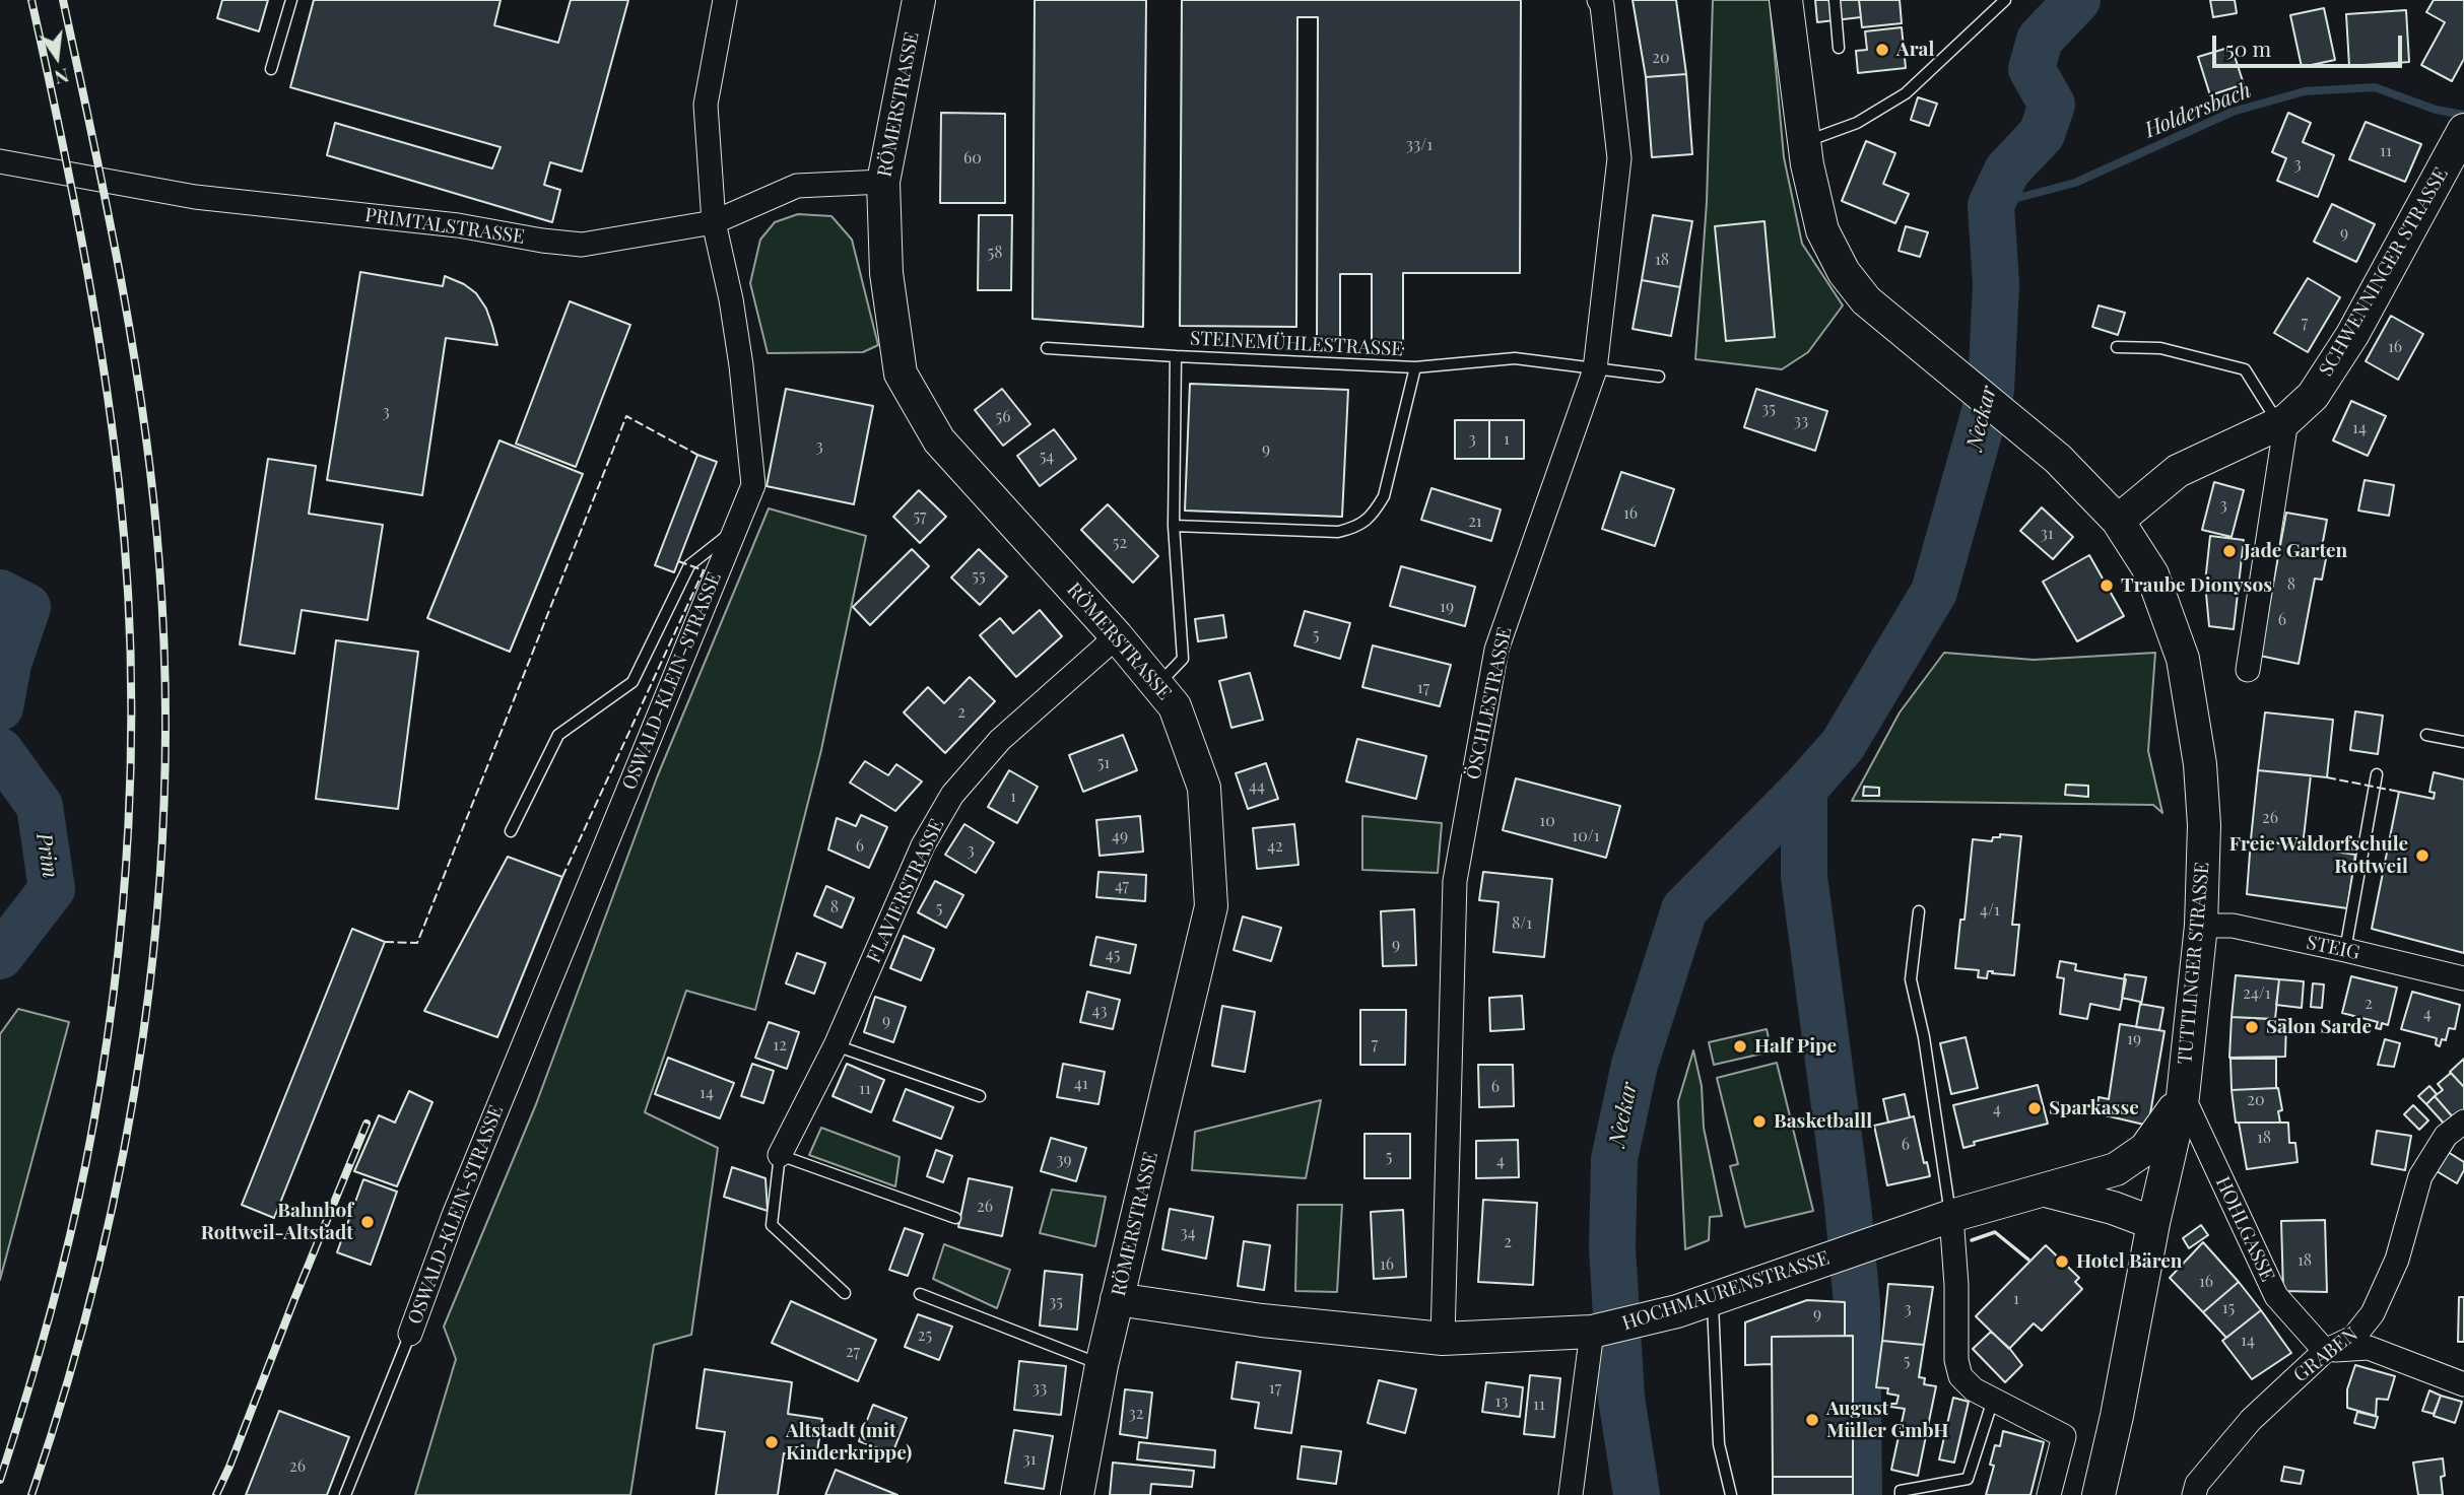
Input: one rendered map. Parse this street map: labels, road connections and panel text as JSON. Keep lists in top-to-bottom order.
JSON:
{
  "streets": {
    "street": [
      "RÖMERSTRASSE",
      "PRIMTALSTRASSE",
      "SCHWENNINGER STRASSE",
      "OSWALD-KLEIN-STRASSE",
      "ÖSCHLESTRASSE",
      "FLAVIERSTRASSE",
      "STEIG",
      "TUTTLINGER STRASSE",
      "HOHLGASSE",
      "HOCHMAURENSTRASSE",
      "GRABEN"
    ],
    "lane": ["STEINEMÜHLESTRASSE"]
  },
  "crossings": [
    ["RÖMERSTRASSE", "PRIMTALSTRASSE"],
    ["RÖMERSTRASSE", "STEINEMÜHLESTRASSE"],
    ["RÖMERSTRASSE", "FLAVIERSTRASSE"],
    ["RÖMERSTRASSE", "HOCHMAURENSTRASSE"],
    ["PRIMTALSTRASSE", "OSWALD-KLEIN-STRASSE"],
    ["SCHWENNINGER STRASSE", "TUTTLINGER STRASSE"],
    ["STEINEMÜHLESTRASSE", "ÖSCHLESTRASSE"],
    ["ÖSCHLESTRASSE", "HOCHMAURENSTRASSE"],
    ["STEIG", "TUTTLINGER STRASSE"],
    ["TUTTLINGER STRASSE", "HOHLGASSE"],
    ["TUTTLINGER STRASSE", "HOCHMAURENSTRASSE"],
    ["HOHLGASSE", "HOCHMAURENSTRASSE"],
    ["HOHLGASSE", "GRABEN"]
  ],
  "water": ["Holdersbach", "Neckar", "Prim"],
  "places": [
    "Aral",
    "Jade Garten",
    "Traube Dionysos",
    "Freie Waldorfschule Rottweil",
    "Salon Sarde",
    "Half Pipe",
    "Sparkasse",
    "Basketballl",
    "Bahnhof Rottweil-Altstadt",
    "Hotel Bären",
    "August Müller GmbH",
    "Altstadt (mit Kinderkrippe)"
  ],
  "house_numbers": [
    "20",
    "33/1",
    "11",
    "60",
    "3",
    "9",
    "58",
    "18",
    "7",
    "16",
    "35",
    "3",
    "56",
    "33",
    "14",
    "3",
    "1",
    "3",
    "9",
    "54",
    "3",
    "16",
    "57",
    "21",
    "31",
    "52",
    "55",
    "8",
    "19",
    "6",
    "5",
    "17",
    "2",
    "51",
    "44",
    "1",
    "26",
    "10",
    "49",
    "10/1",
    "6",
    "42",
    "3",
    "47",
    "8",
    "5",
    "4/1",
    "8/1",
    "9",
    "45",
    "24/1",
    "2",
    "43",
    "4",
    "9",
    "19",
    "7",
    "12",
    "41",
    "6",
    "11",
    "14",
    "20",
    "4",
    "18",
    "6",
    "5",
    "39",
    "4",
    "26",
    "34",
    "2",
    "18",
    "16",
    "16",
    "1",
    "35",
    "15",
    "3",
    "9",
    "25",
    "14",
    "27",
    "5",
    "33",
    "17",
    "13",
    "11",
    "32",
    "31",
    "26"
  ],
  "scale_bar": "50 m",
  "north": "bottom"
}
